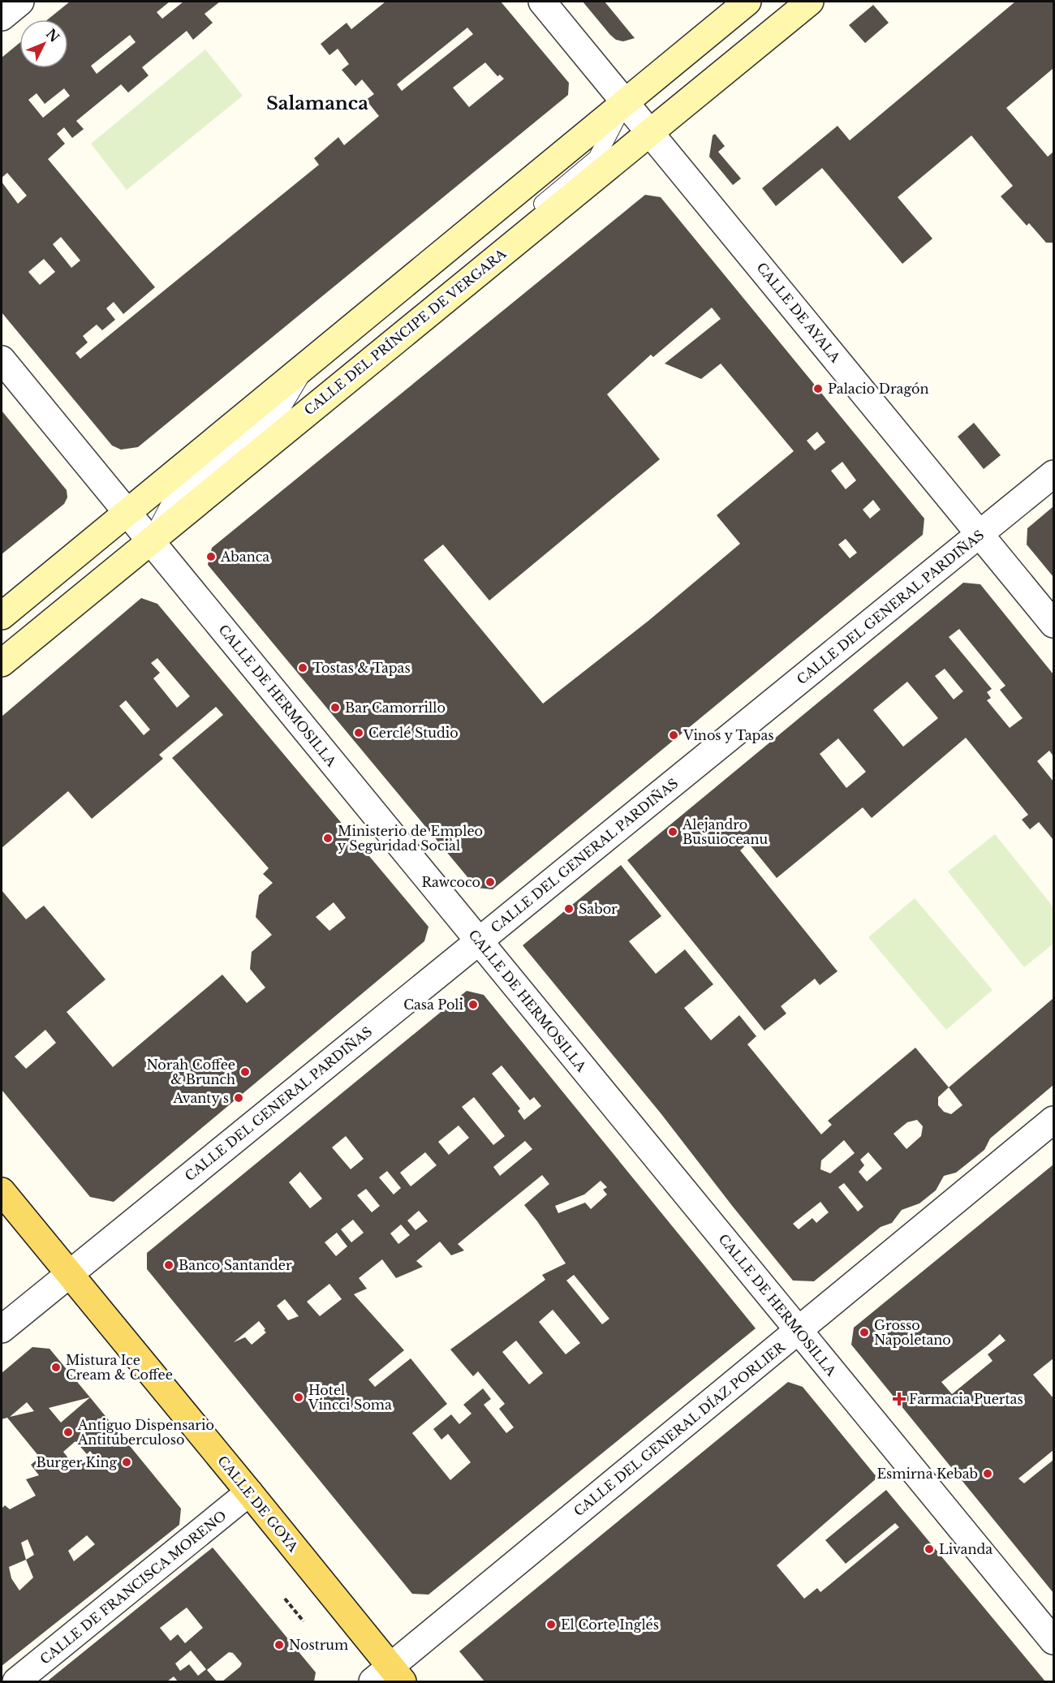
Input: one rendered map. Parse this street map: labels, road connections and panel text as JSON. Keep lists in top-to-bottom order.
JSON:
{
  "streets": {
    "main road": ["CALLE DEL PRÍNCIPE DE VERGARA", "CALLE DE GOYA"],
    "street": [
      "CALLE DE AYALA",
      "CALLE DEL GENERAL PARDIÑAS",
      "CALLE DE HERMOSILLA",
      "CALLE DEL GENERAL DÍAZ PORLIER",
      "CALLE DE FRANCISCA MORENO"
    ]
  },
  "crossings": [
    ["CALLE DE AYALA", "CALLE DEL PRÍNCIPE DE VERGARA"],
    ["CALLE DE AYALA", "CALLE DEL GENERAL PARDIÑAS"],
    ["CALLE DEL PRÍNCIPE DE VERGARA", "CALLE DE HERMOSILLA"],
    ["CALLE DEL GENERAL PARDIÑAS", "CALLE DE HERMOSILLA"],
    ["CALLE DEL GENERAL PARDIÑAS", "CALLE DE GOYA"],
    ["CALLE DE HERMOSILLA", "CALLE DEL GENERAL DÍAZ PORLIER"],
    ["CALLE DEL GENERAL DÍAZ PORLIER", "CALLE DE GOYA"],
    ["CALLE DE GOYA", "CALLE DE FRANCISCA MORENO"]
  ],
  "districts": ["Salamanca"],
  "places": {
    "other": [
      "Palacio Dragón",
      "Abanca",
      "Tostas & Tapas",
      "Bar Camorrillo",
      "Cerclé Studio",
      "Vinos y Tapas",
      "Alejandro Busuioceanu",
      "Ministerio de Empleo y Seguridad Social",
      "Rawcoco",
      "Sabor",
      "Casa Poli",
      "Norah Coffee & Brunch",
      "Avanty s",
      "Banco Santander",
      "Grosso Napoletano",
      "Mistura Ice Cream & Coffee",
      "Hotel Vincci Soma",
      "Antiguo Dispensario Antituberculoso",
      "Burger King",
      "Esmirna Kebab",
      "Livanda",
      "El Corte Inglés",
      "Nostrum"
    ],
    "health": ["Farmacia Puertas"]
  },
  "north": "top right"
}
